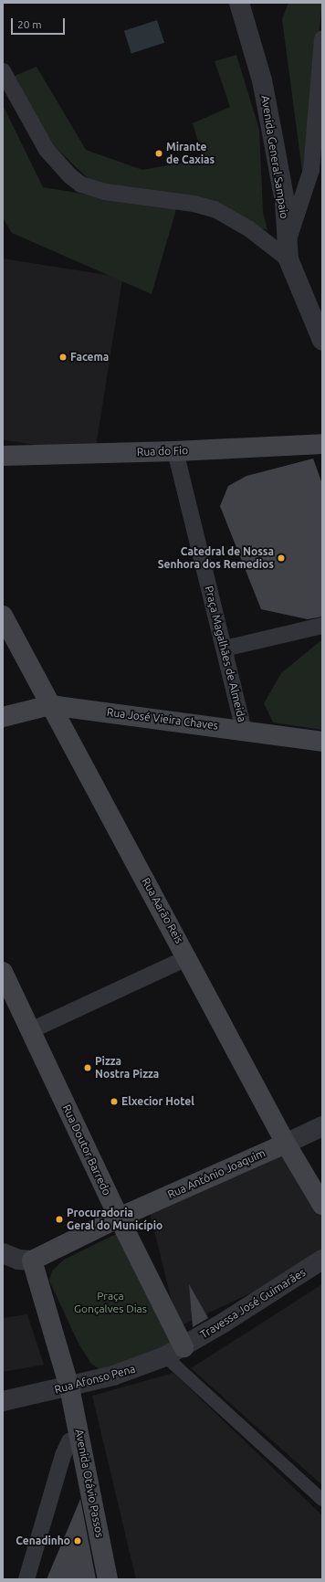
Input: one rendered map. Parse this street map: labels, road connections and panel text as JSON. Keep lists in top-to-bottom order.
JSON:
{
  "streets": {
    "main road": [
      "Rua do Fio",
      "Rua José Vieira Chaves",
      "Rua Aarão Reis",
      "Rua Doutor Barredo",
      "Rua Antônio Joaquim",
      "Avenida Otávio Passos"
    ],
    "street": [
      "Avenida General Sampaio",
      "Praça Magalhães de Almeida",
      "Travessa José Guimarães",
      "Rua Afonso Pena"
    ]
  },
  "crossings": [
    ["Rua do Fio", "Praça Magalhães de Almeida"],
    ["Praça Magalhães de Almeida", "Rua José Vieira Chaves"],
    ["Rua José Vieira Chaves", "Rua Aarão Reis"],
    ["Rua Aarão Reis", "Rua Antônio Joaquim"],
    ["Rua Doutor Barredo", "Rua Antônio Joaquim"],
    ["Rua Doutor Barredo", "Travessa José Guimarães"],
    ["Rua Doutor Barredo", "Rua Afonso Pena"],
    ["Rua Antônio Joaquim", "Avenida Otávio Passos"],
    ["Travessa José Guimarães", "Rua Afonso Pena"],
    ["Rua Afonso Pena", "Avenida Otávio Passos"]
  ],
  "parks": ["Praça Gonçalves Dias"],
  "places": [
    "Mirante de Caxias",
    "Facema",
    "Catedral de Nossa Senhora dos Remedios",
    "Pizza Nostra Pizza",
    "Elxecior Hotel",
    "Procuradoria Geral do Município",
    "Cenadinho"
  ],
  "scale_bar": "20 m"
}
